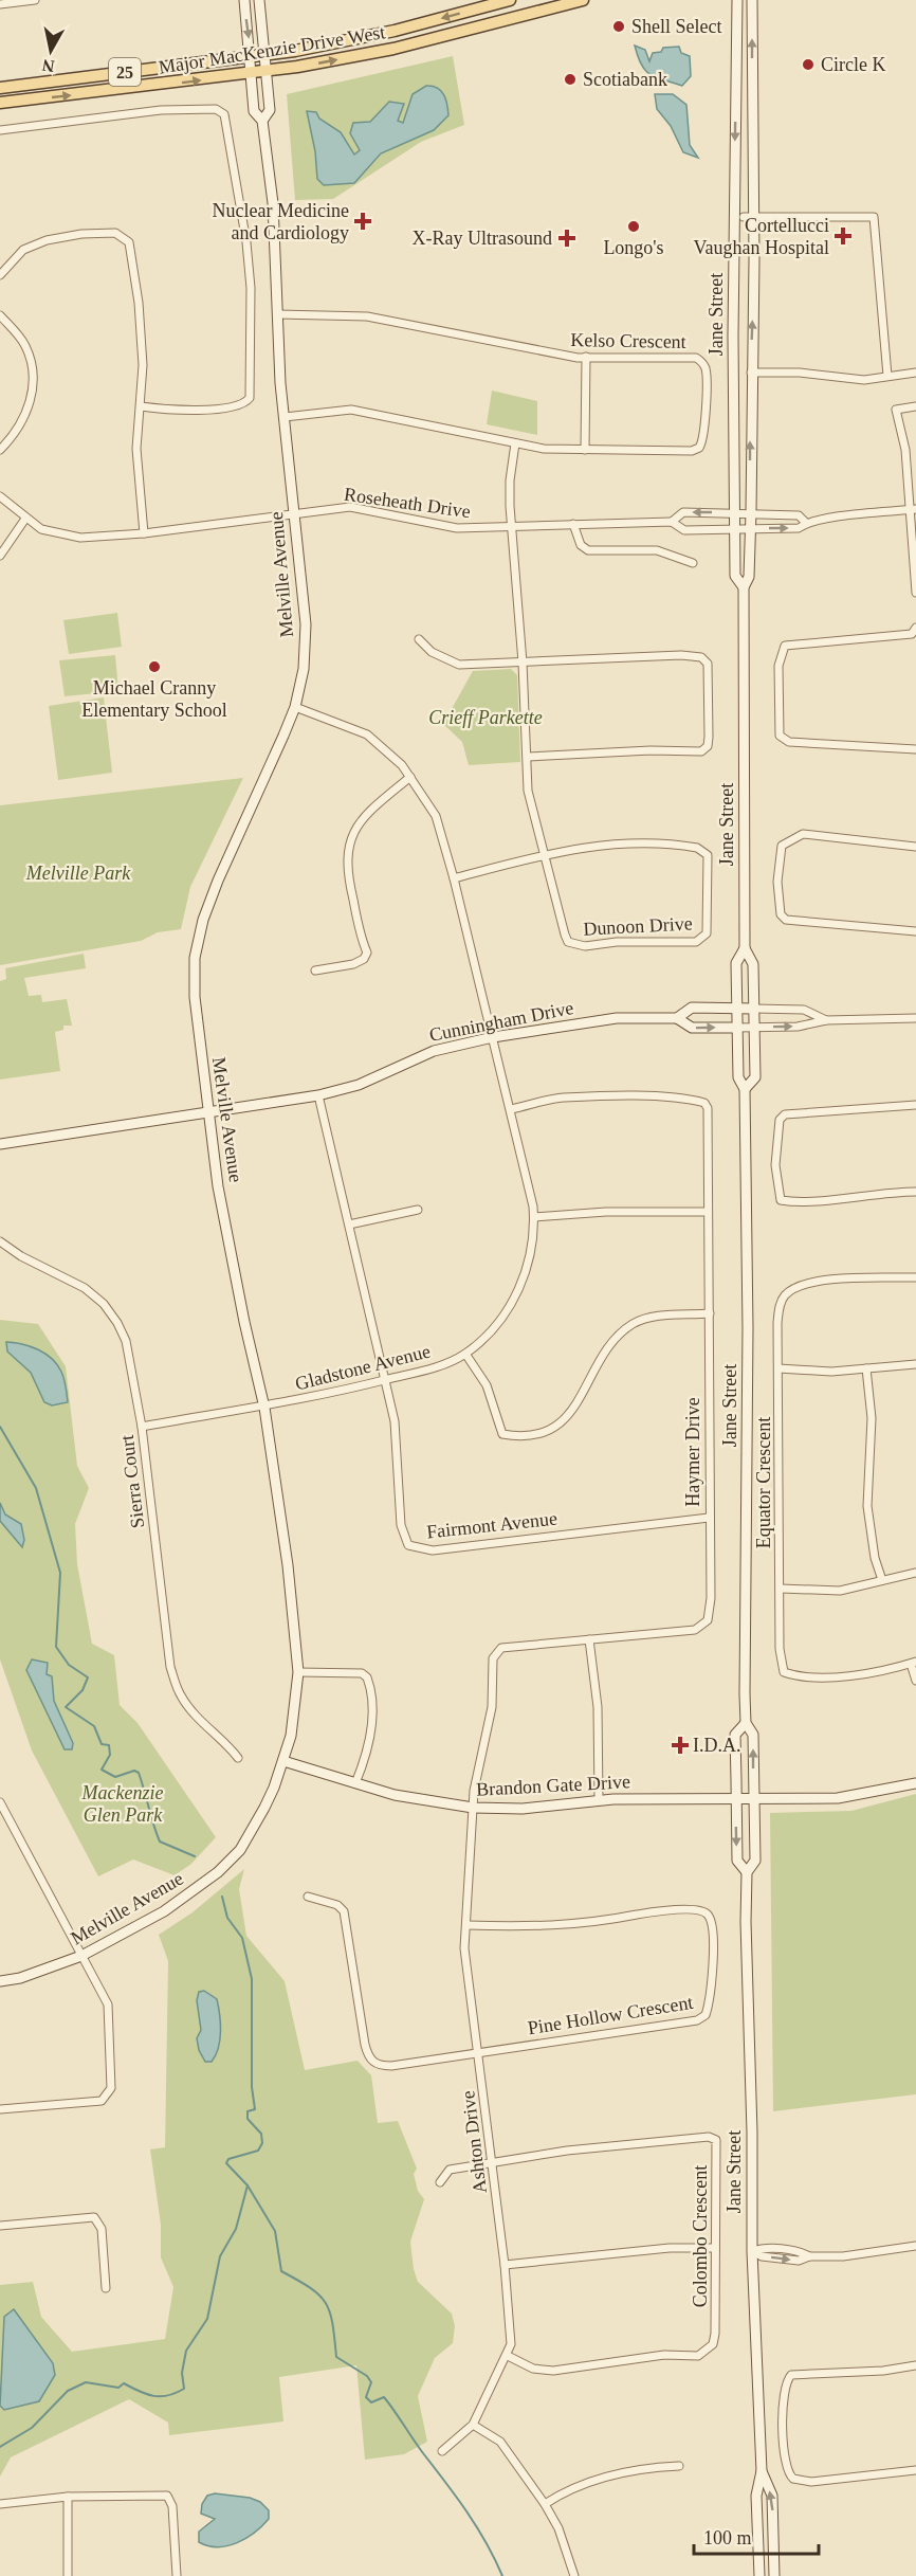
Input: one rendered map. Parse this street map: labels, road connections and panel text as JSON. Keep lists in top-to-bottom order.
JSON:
{
  "streets": {
    "main road": ["Major MacKenzie Drive West", "25"],
    "street": [
      "Jane Street",
      "Kelso Crescent",
      "Roseheath Drive",
      "Melville Avenue",
      "Dunoon Drive",
      "Cunningham Drive",
      "Gladstone Avenue",
      "Haymer Drive",
      "Sierra Court",
      "Equator Crescent",
      "Fairmont Avenue",
      "Brandon Gate Drive",
      "Pine Hollow Crescent",
      "Ashton Drive",
      "Colombo Crescent"
    ]
  },
  "crossings": [
    ["Major MacKenzie Drive West", "Melville Avenue"],
    ["Jane Street", "Roseheath Drive"],
    ["Jane Street", "Cunningham Drive"],
    ["Jane Street", "Brandon Gate Drive"],
    ["Kelso Crescent", "Melville Avenue"],
    ["Roseheath Drive", "Melville Avenue"],
    ["Melville Avenue", "Cunningham Drive"],
    ["Melville Avenue", "Gladstone Avenue"],
    ["Melville Avenue", "Brandon Gate Drive"],
    ["Dunoon Drive", "Gladstone Avenue"],
    ["Cunningham Drive", "Gladstone Avenue"],
    ["Cunningham Drive", "Fairmont Avenue"],
    ["Gladstone Avenue", "Haymer Drive"],
    ["Gladstone Avenue", "Sierra Court"],
    ["Gladstone Avenue", "Fairmont Avenue"],
    ["Haymer Drive", "Fairmont Avenue"],
    ["Haymer Drive", "Brandon Gate Drive"],
    ["Haymer Drive", "Ashton Drive"],
    ["Brandon Gate Drive", "Ashton Drive"],
    ["Pine Hollow Crescent", "Ashton Drive"],
    ["Ashton Drive", "Colombo Crescent"]
  ],
  "parks": ["Crieff Parkette", "Melville Park", "Mackenzie Glen Park"],
  "places": {
    "other": [
      "Shell Select",
      "Circle K",
      "Scotiabank",
      "Longo's",
      "Michael Cranny Elementary School"
    ],
    "health": [
      "Nuclear Medicine and Cardiology",
      "Cortellucci Vaughan Hospital",
      "X-Ray Ultrasound",
      "I.D.A."
    ]
  },
  "scale_bar": "100 m",
  "north": "bottom"
}
